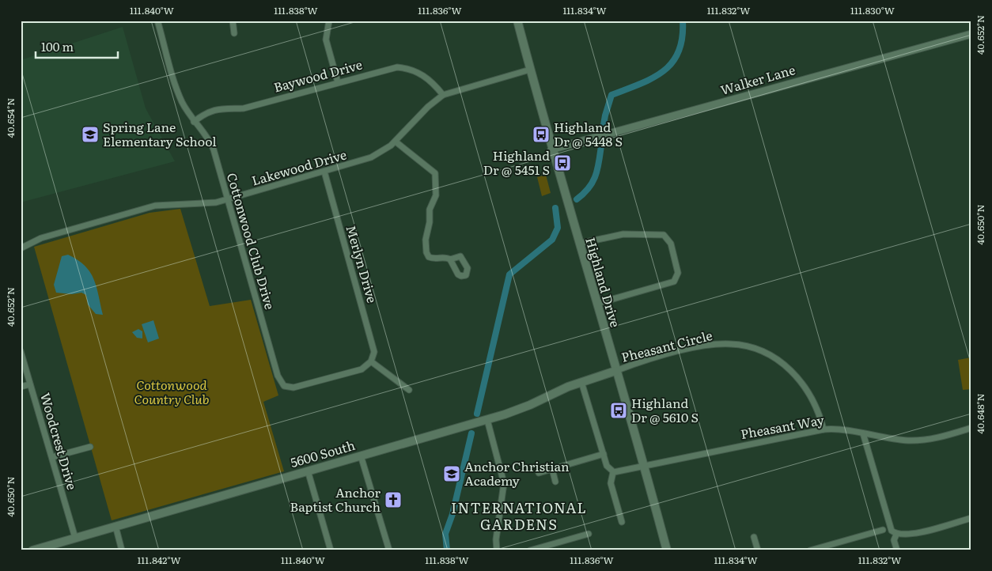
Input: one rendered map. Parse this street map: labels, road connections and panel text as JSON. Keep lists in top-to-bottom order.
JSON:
{
  "streets": {
    "main road": ["Highland Drive", "5600 South"],
    "street": [
      "Baywood Drive",
      "Walker Lane",
      "Lakewood Drive",
      "Cottonwood Club Drive",
      "Merlyn Drive",
      "Pheasant Circle",
      "Pheasant Way",
      "Woodcrest Drive"
    ]
  },
  "crossings": [
    ["Baywood Drive", "Lakewood Drive"],
    ["Baywood Drive", "Cottonwood Club Drive"],
    ["Walker Lane", "Highland Drive"],
    ["Lakewood Drive", "Cottonwood Club Drive"],
    ["Lakewood Drive", "Merlyn Drive"],
    ["Lakewood Drive", "Highland Drive"],
    ["Cottonwood Club Drive", "Merlyn Drive"],
    ["Highland Drive", "Pheasant Circle"],
    ["Highland Drive", "Pheasant Way"],
    ["Highland Drive", "5600 South"],
    ["Pheasant Circle", "Pheasant Way"],
    ["Pheasant Circle", "5600 South"],
    ["Woodcrest Drive", "5600 South"]
  ],
  "districts": ["INTERNATIONAL GARDENS"],
  "parks": ["Cottonwood Country Club"],
  "places": {
    "school or university": ["Spring Lane Elementary School", "Anchor Christian Academy"],
    "bus stop": ["Highland Dr @ 5448 S", "Highland Dr @ 5451 S", "Highland Dr @ 5610 S"],
    "church": ["Anchor Baptist Church"]
  },
  "scale_bar": "100 m",
  "coordinates": [
    "111.840°W",
    "111.838°W",
    "111.836°W",
    "111.834°W",
    "111.832°W",
    "111.830°W",
    "40.652°N",
    "40.654°N",
    "40.650°N",
    "40.648°N",
    "111.842°W"
  ]
}
